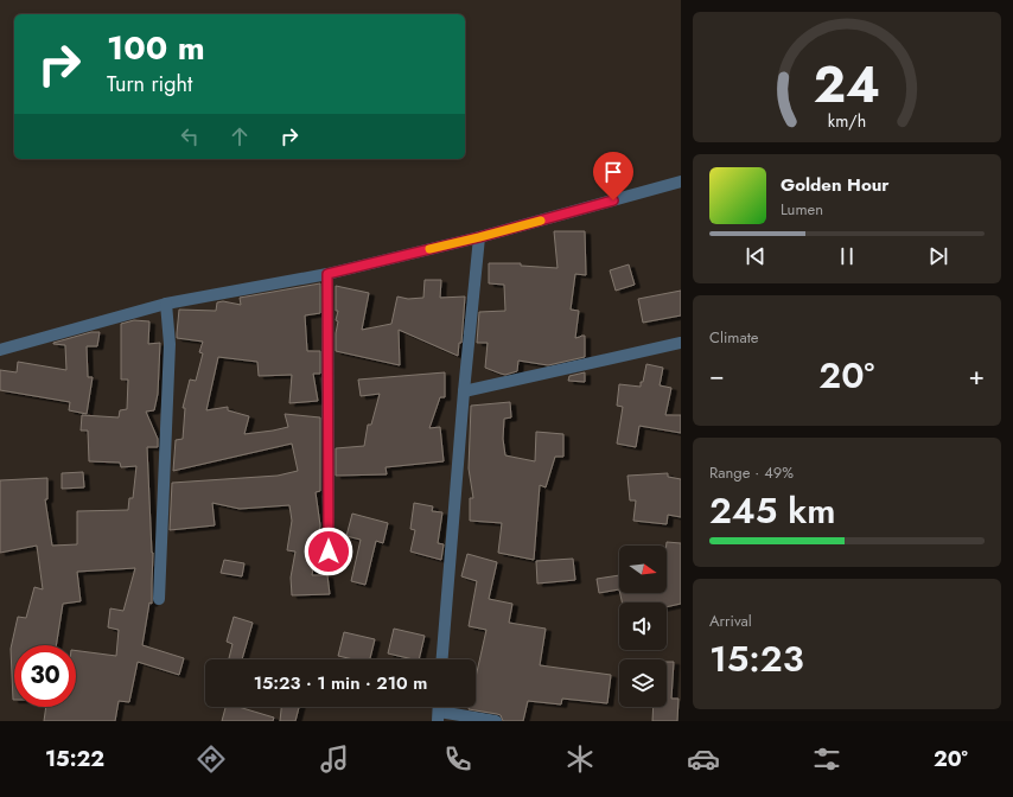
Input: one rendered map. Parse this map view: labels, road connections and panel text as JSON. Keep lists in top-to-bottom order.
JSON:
{
  "north": "right",
  "page": {
    "turn": ["100 m", "Turn right"],
    "song": ["Golden Hour", "Lumen"],
    "tile": [
      "Climate",
      ["Range · 49%", "245 km"],
      ["Arrival", "15:23"]
    ],
    "heat": ["−", "20°", "+"],
    "limit": "30",
    "trip": "15:23 · 1 min · 210 m",
    "tabs": ["15:22", "20°"],
    "gauge": ["24", "km/h"]
  }
}
